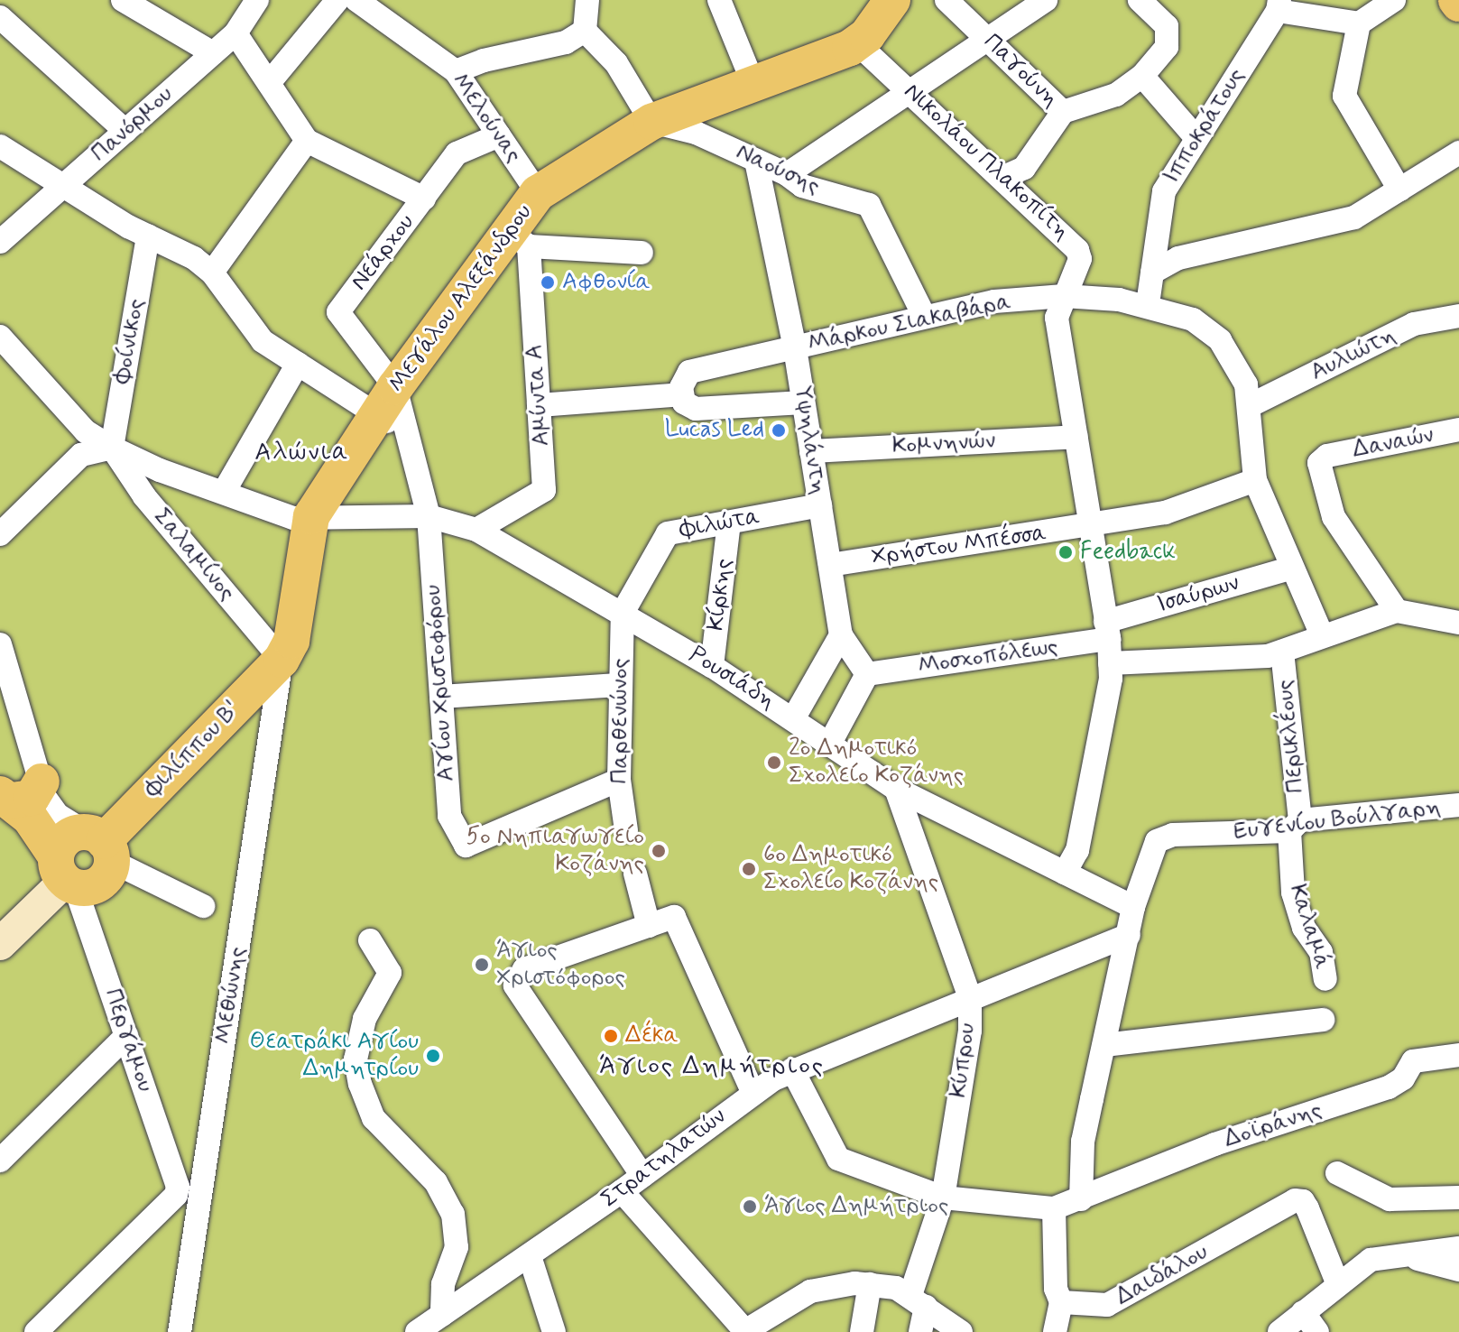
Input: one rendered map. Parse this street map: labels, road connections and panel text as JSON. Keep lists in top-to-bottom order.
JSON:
{
  "streets": {
    "main road": ["Μεγάλου Αλεξάνδρου", "Φιλίππου Β'"],
    "street": [
      "Παγούνη",
      "Μελούνας",
      "Πανόρμου",
      "Ιπποκράτους",
      "Νικολάου Πλακοπίτη",
      "Ναούσης",
      "Νεάρχου",
      "Μάρκου Σιακαβάρα",
      "Φοίνικος",
      "Αυλιώτη",
      "Αμύντα A",
      "Υψηλάντη",
      "Δαναών",
      "Κομνηνών",
      "Φιλώτα",
      "Χρήστου Μπέσσα",
      "Σαλαμίνος",
      "Κίρκης",
      "Ισαύρων",
      "Μοσχοπόλεως",
      "Ρουσιάδη",
      "Αγίου Χριστοφόρου",
      "Παρθενώνος",
      "Περικλέους",
      "Ευγενίου Βούλγαρη",
      "Καλαμά",
      "Μεθώνης",
      "Περγάμου",
      "Κύπρου",
      "Δοϊράνης",
      "Στρατηλατών",
      "Δαιδάλου"
    ]
  },
  "crossings": [
    ["Μελούνας", "Νεάρχου"],
    ["Μελούνας", "Μεγάλου Αλεξάνδρου"],
    ["Ιπποκράτους", "Μάρκου Σιακαβάρα"],
    ["Νικολάου Πλακοπίτη", "Μεγάλου Αλεξάνδρου"],
    ["Νικολάου Πλακοπίτη", "Μάρκου Σιακαβάρα"],
    ["Ναούσης", "Μεγάλου Αλεξάνδρου"],
    ["Ναούσης", "Μάρκου Σιακαβάρα"],
    ["Ναούσης", "Υψηλάντη"],
    ["Νεάρχου", "Μεγάλου Αλεξάνδρου"],
    ["Νεάρχου", "Αγίου Χριστοφόρου"],
    ["Μεγάλου Αλεξάνδρου", "Αμύντα A"],
    ["Μεγάλου Αλεξάνδρου", "Σαλαμίνος"],
    ["Μεγάλου Αλεξάνδρου", "Ρουσιάδη"],
    ["Μεγάλου Αλεξάνδρου", "Αγίου Χριστοφόρου"],
    ["Μεγάλου Αλεξάνδρου", "Φιλίππου Β'"],
    ["Μεγάλου Αλεξάνδρου", "Μεθώνης"],
    ["Μάρκου Σιακαβάρα", "Αυλιώτη"],
    ["Μάρκου Σιακαβάρα", "Υψηλάντη"],
    ["Μάρκου Σιακαβάρα", "Χρήστου Μπέσσα"],
    ["Μάρκου Σιακαβάρα", "Ισαύρων"],
    ["Φοίνικος", "Σαλαμίνος"],
    ["Φοίνικος", "Ρουσιάδη"],
    ["Αμύντα A", "Ρουσιάδη"],
    ["Υψηλάντη", "Κομνηνών"],
    ["Υψηλάντη", "Φιλώτα"],
    ["Υψηλάντη", "Χρήστου Μπέσσα"],
    ["Υψηλάντη", "Μοσχοπόλεως"],
    ["Φιλώτα", "Κίρκης"],
    ["Φιλώτα", "Ρουσιάδη"],
    ["Φιλώτα", "Παρθενώνος"],
    ["Σαλαμίνος", "Ρουσιάδη"],
    ["Σαλαμίνος", "Φιλίππου Β'"],
    ["Σαλαμίνος", "Μεθώνης"],
    ["Κίρκης", "Ρουσιάδη"],
    ["Ισαύρων", "Μοσχοπόλεως"],
    ["Ρουσιάδη", "Αγίου Χριστοφόρου"],
    ["Ρουσιάδη", "Παρθενώνος"],
    ["Ρουσιάδη", "Ευγενίου Βούλγαρη"],
    ["Ρουσιάδη", "Κύπρου"],
    ["Αγίου Χριστοφόρου", "Παρθενώνος"],
    ["Περικλέους", "Ευγενίου Βούλγαρη"],
    ["Περικλέους", "Καλαμά"],
    ["Φιλίππου Β'", "Μεθώνης"],
    ["Ευγενίου Βούλγαρη", "Καλαμά"],
    ["Κύπρου", "Στρατηλατών"]
  ],
  "districts": ["Αλώνια", "Άγιος Δημήτριος"],
  "places": [
    "Αφθονία",
    "Lucas Led",
    "Feedback",
    "2ο Δημοτικό Σχολείο Κοζάνης",
    "5ο Νηπιαγωγείο Κοζάνης",
    "6ο Δημοτικό Σχολείο Κοζάνης",
    "Άγιος Χριστόφορος",
    "Δέκα",
    "Θεατράκι Αγίου Δημητρίου",
    "Άγιος Δημήτριος"
  ]
}
